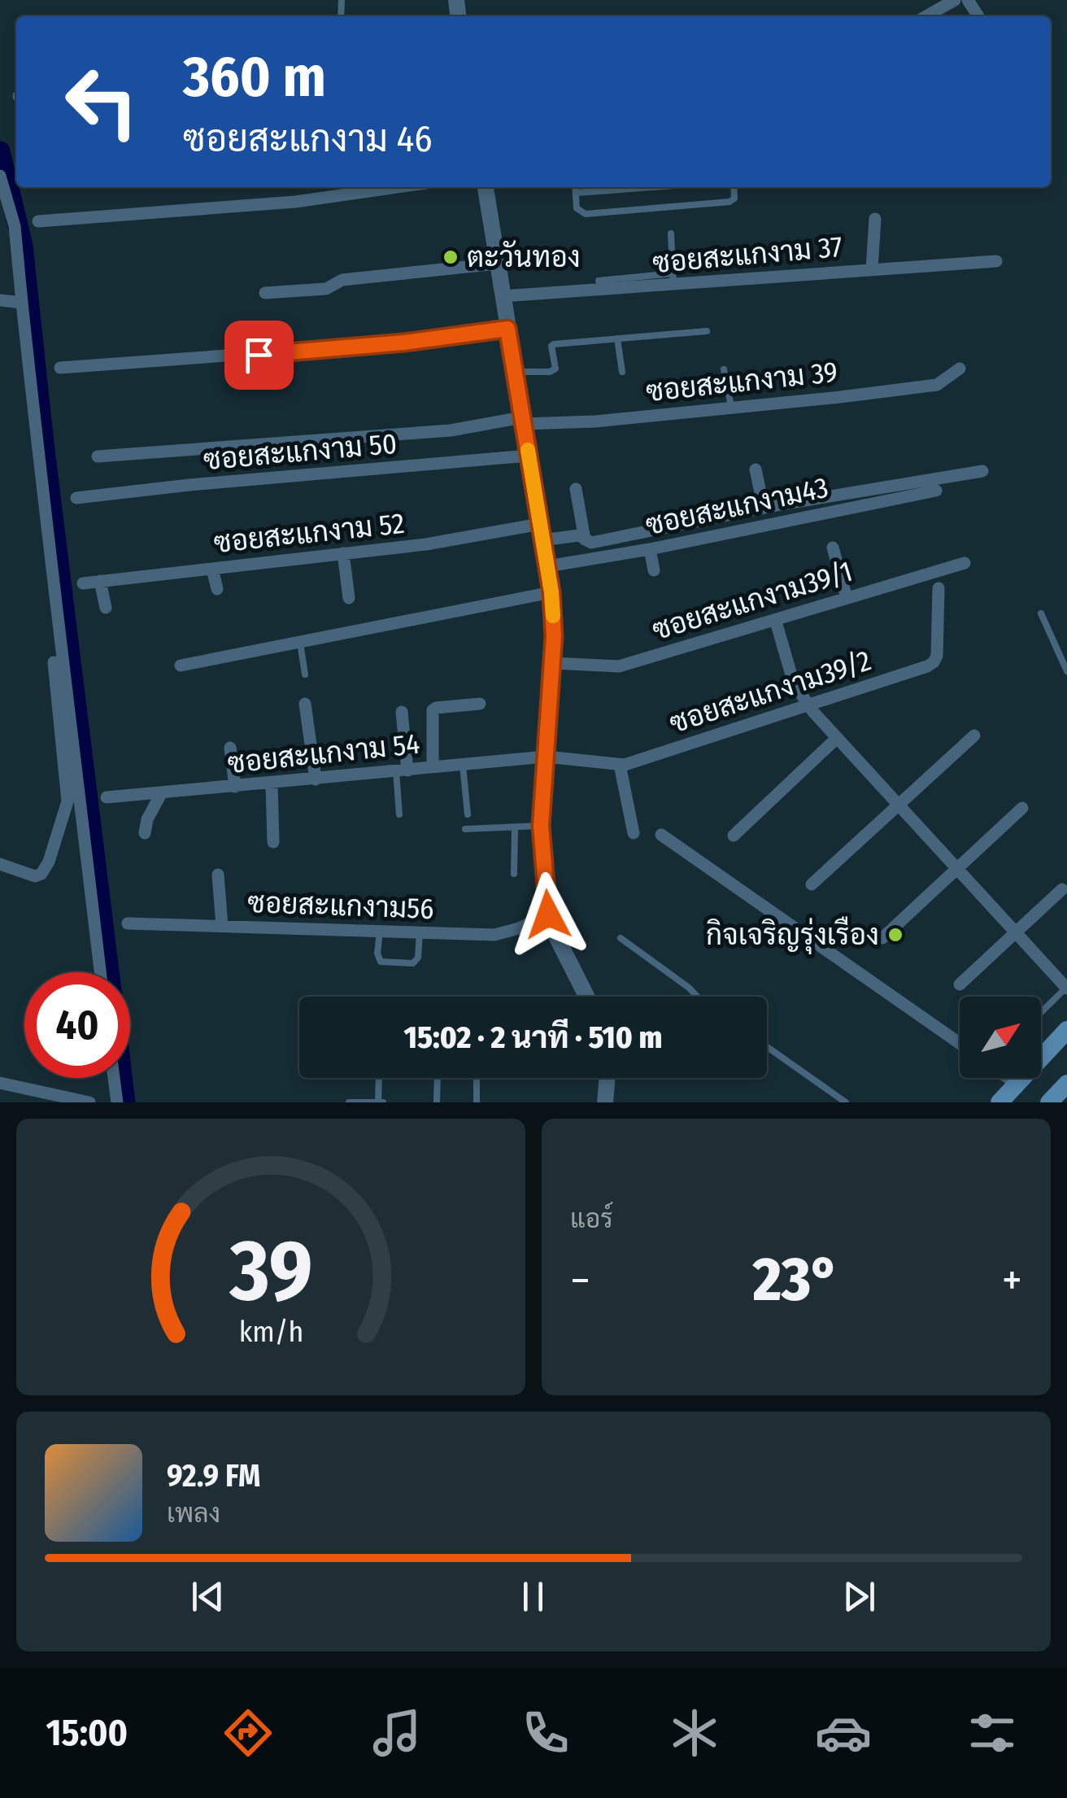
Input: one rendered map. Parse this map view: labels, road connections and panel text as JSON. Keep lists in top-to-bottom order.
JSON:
{
  "streets": {
    "street": [
      "ซอยสะแกงาม 37",
      "ซอยสะแกงาม 39",
      "ซอยสะแกงาม 50",
      "ซอยสะแกงาม43",
      "ซอยสะแกงาม 52",
      "ซอยสะแกงาม39/1",
      "ซอยสะแกงาม39/2",
      "ซอยสะแกงาม 54",
      "ซอยสะแกงาม56"
    ]
  },
  "crossings": [
    ["ซอยสะแกงาม39/2", "ซอยสะแกงาม 54"]
  ],
  "places": ["ตะวันทอง", "กิจเจริญรุ่งเรือง"],
  "north": "top right",
  "page": {
    "turn": ["360 m", "ซอยสะแกงาม 46"],
    "limit": "40",
    "trip": "15:02 · 2 นาที · 510 m",
    "tile": "แอร์",
    "heat": ["−", "23°", "+"],
    "song": ["92.9 FM", "เพลง"],
    "tabs": "15:00",
    "gauge": ["39", "km/h"]
  }
}
